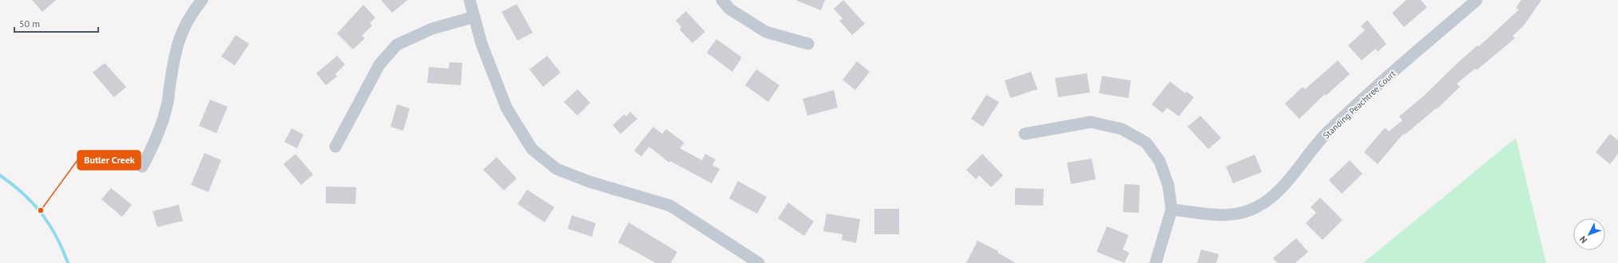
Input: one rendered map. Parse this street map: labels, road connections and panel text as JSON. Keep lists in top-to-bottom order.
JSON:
{
  "streets": {
    "street": ["Standing Peachtree Court"]
  },
  "places": ["Butler Creek"],
  "scale_bar": "50 m",
  "north": "bottom left"
}
